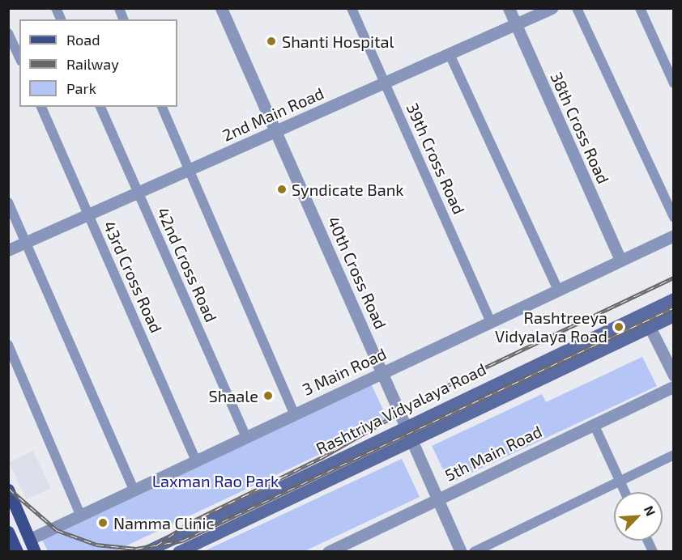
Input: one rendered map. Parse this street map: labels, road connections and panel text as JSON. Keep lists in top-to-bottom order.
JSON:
{
  "streets": {
    "main road": ["Rashtriya Vidyalaya Road"],
    "street": [
      "2nd Main Road",
      "38th Cross Road",
      "39th Cross Road",
      "42nd Cross Road",
      "40th Cross Road",
      "43rd Cross Road",
      "3 Main Road",
      "5th Main Road"
    ]
  },
  "crossings": [
    ["2nd Main Road", "38th Cross Road"],
    ["2nd Main Road", "39th Cross Road"],
    ["2nd Main Road", "42nd Cross Road"],
    ["2nd Main Road", "40th Cross Road"],
    ["2nd Main Road", "43rd Cross Road"],
    ["38th Cross Road", "3 Main Road"],
    ["39th Cross Road", "3 Main Road"],
    ["42nd Cross Road", "3 Main Road"],
    ["40th Cross Road", "3 Main Road"],
    ["40th Cross Road", "Rashtriya Vidyalaya Road"],
    ["40th Cross Road", "5th Main Road"],
    ["43rd Cross Road", "3 Main Road"]
  ],
  "parks": ["Laxman Rao Park"],
  "places": [
    "Shanti Hospital",
    "Syndicate Bank",
    "Rashtreeya Vidyalaya Road",
    "Shaale",
    "Namma Clinic"
  ],
  "legend": ["Road", "Railway", "Park"],
  "north": "top right"
}
